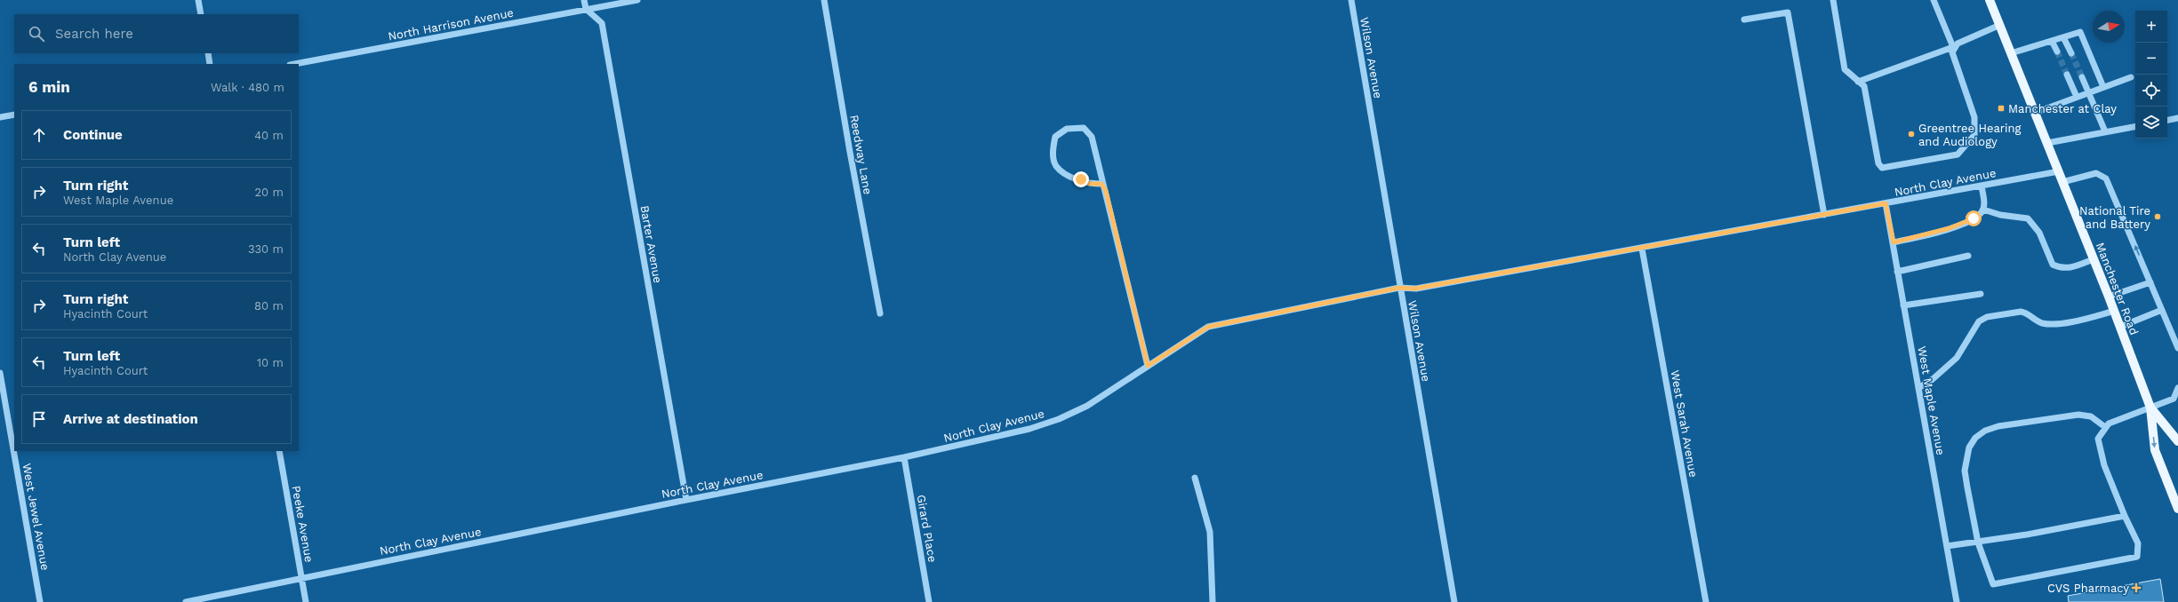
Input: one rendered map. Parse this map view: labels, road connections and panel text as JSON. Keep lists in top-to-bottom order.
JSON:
{
  "streets": {
    "main road": ["Manchester Road"],
    "street": [
      "North Harrison Avenue",
      "Wilson Avenue",
      "Reedway Lane",
      "North Clay Avenue",
      "Barter Avenue",
      "West Maple Avenue",
      "West Sarah Avenue",
      "West Jewel Avenue",
      "Peeke Avenue",
      "Girard Place"
    ]
  },
  "crossings": [
    ["North Harrison Avenue", "Barter Avenue"],
    ["Wilson Avenue", "North Clay Avenue"],
    ["North Clay Avenue", "Barter Avenue"],
    ["North Clay Avenue", "Manchester Road"],
    ["North Clay Avenue", "West Maple Avenue"],
    ["North Clay Avenue", "West Sarah Avenue"],
    ["North Clay Avenue", "Peeke Avenue"],
    ["North Clay Avenue", "Girard Place"]
  ],
  "places": {
    "transit": ["Manchester at Clay"],
    "other": ["Greentree Hearing and Audiology", "National Tire and Battery"],
    "health": ["CVS Pharmacy"]
  },
  "north": "right",
  "page": {
    "map_buttons": ["+", "−"],
    "search": "Search here",
    "heading": ["6 min", "Walk · 480 m"],
    "list": [
      ["Continue", "40 m"],
      ["Turn right", "West Maple Avenue", "20 m"],
      ["Turn left", "North Clay Avenue", "330 m"],
      ["Turn right", "Hyacinth Court", "80 m"],
      ["Turn left", "Hyacinth Court", "10 m"],
      "Arrive at destination"
    ]
  }
}
